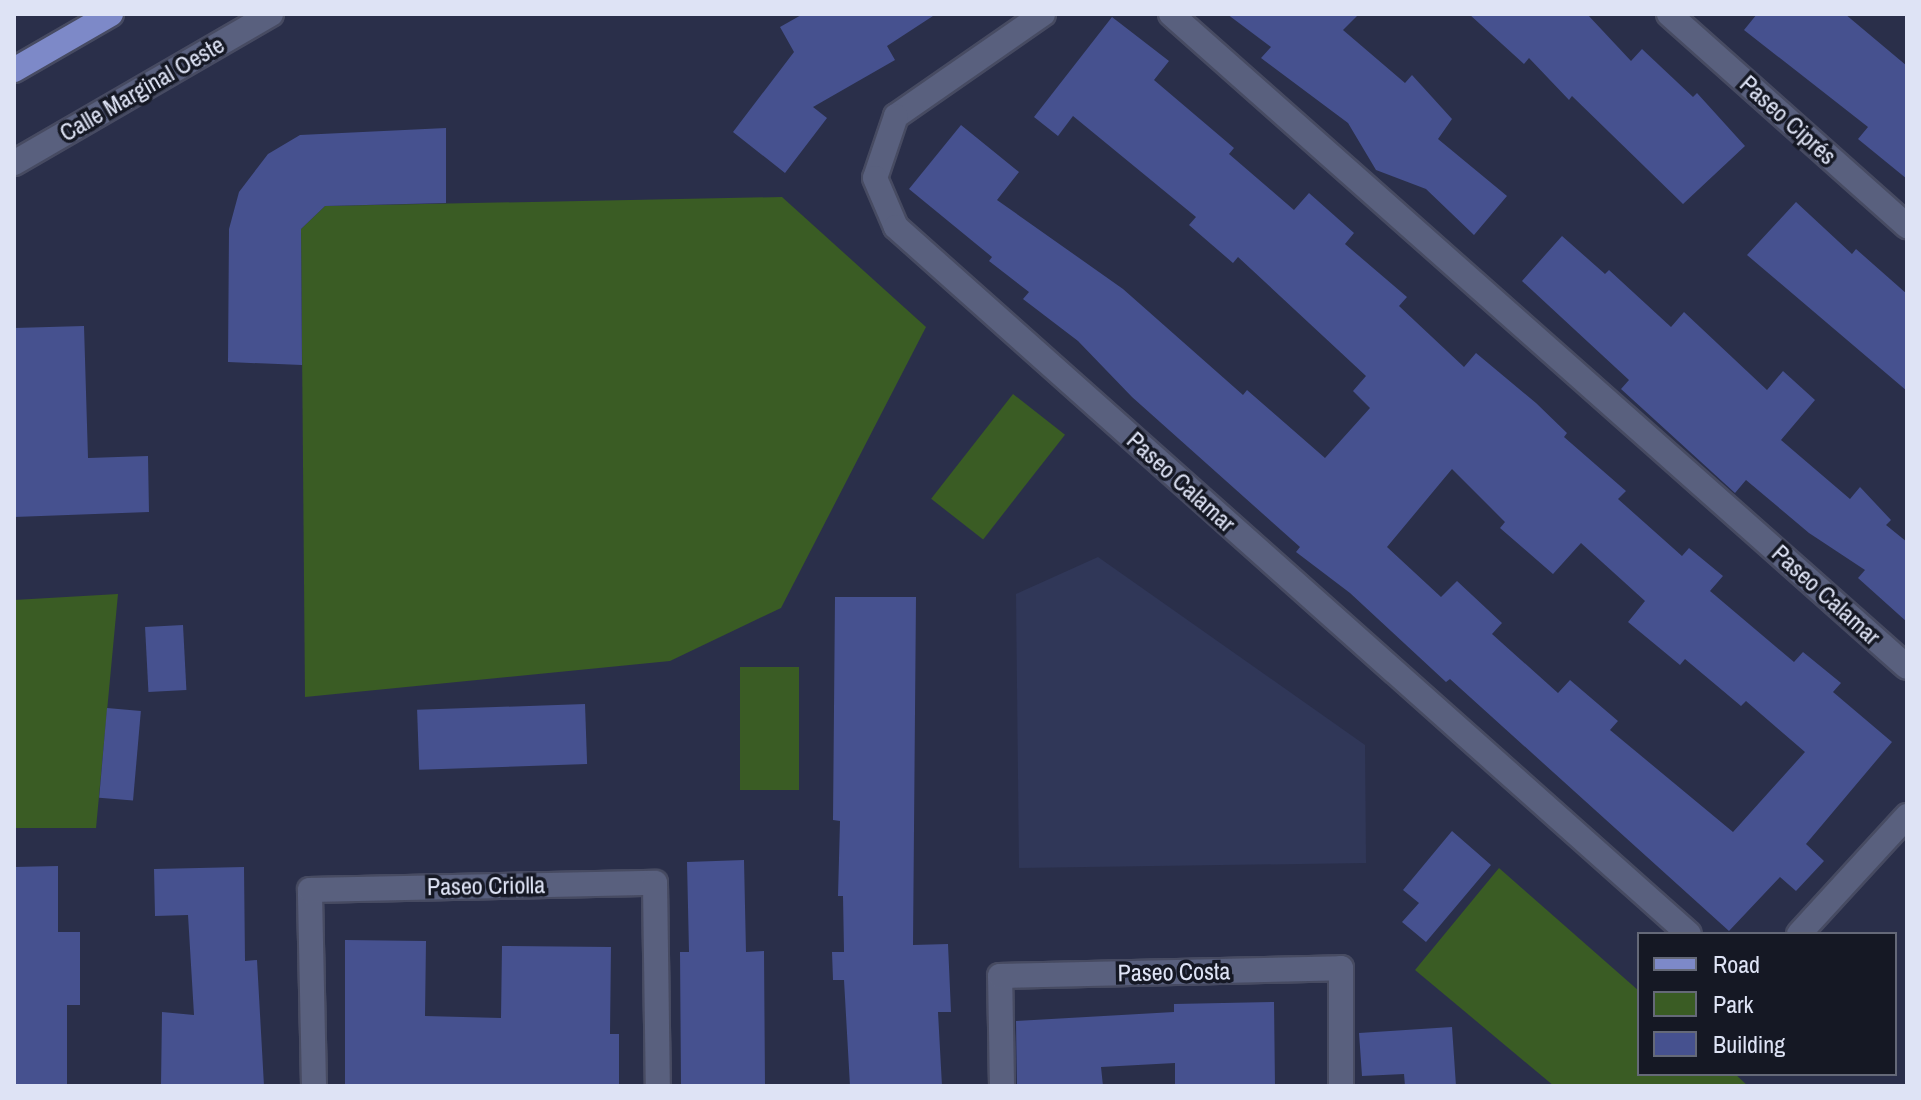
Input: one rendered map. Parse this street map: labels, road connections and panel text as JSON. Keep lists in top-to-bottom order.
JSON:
{
  "streets": {
    "street": [
      "Calle Marginal Oeste",
      "Paseo Ciprés",
      "Paseo Calamar",
      "Paseo Criolla",
      "Paseo Costa"
    ]
  },
  "legend": ["Road", "Park", "Building"]
}
